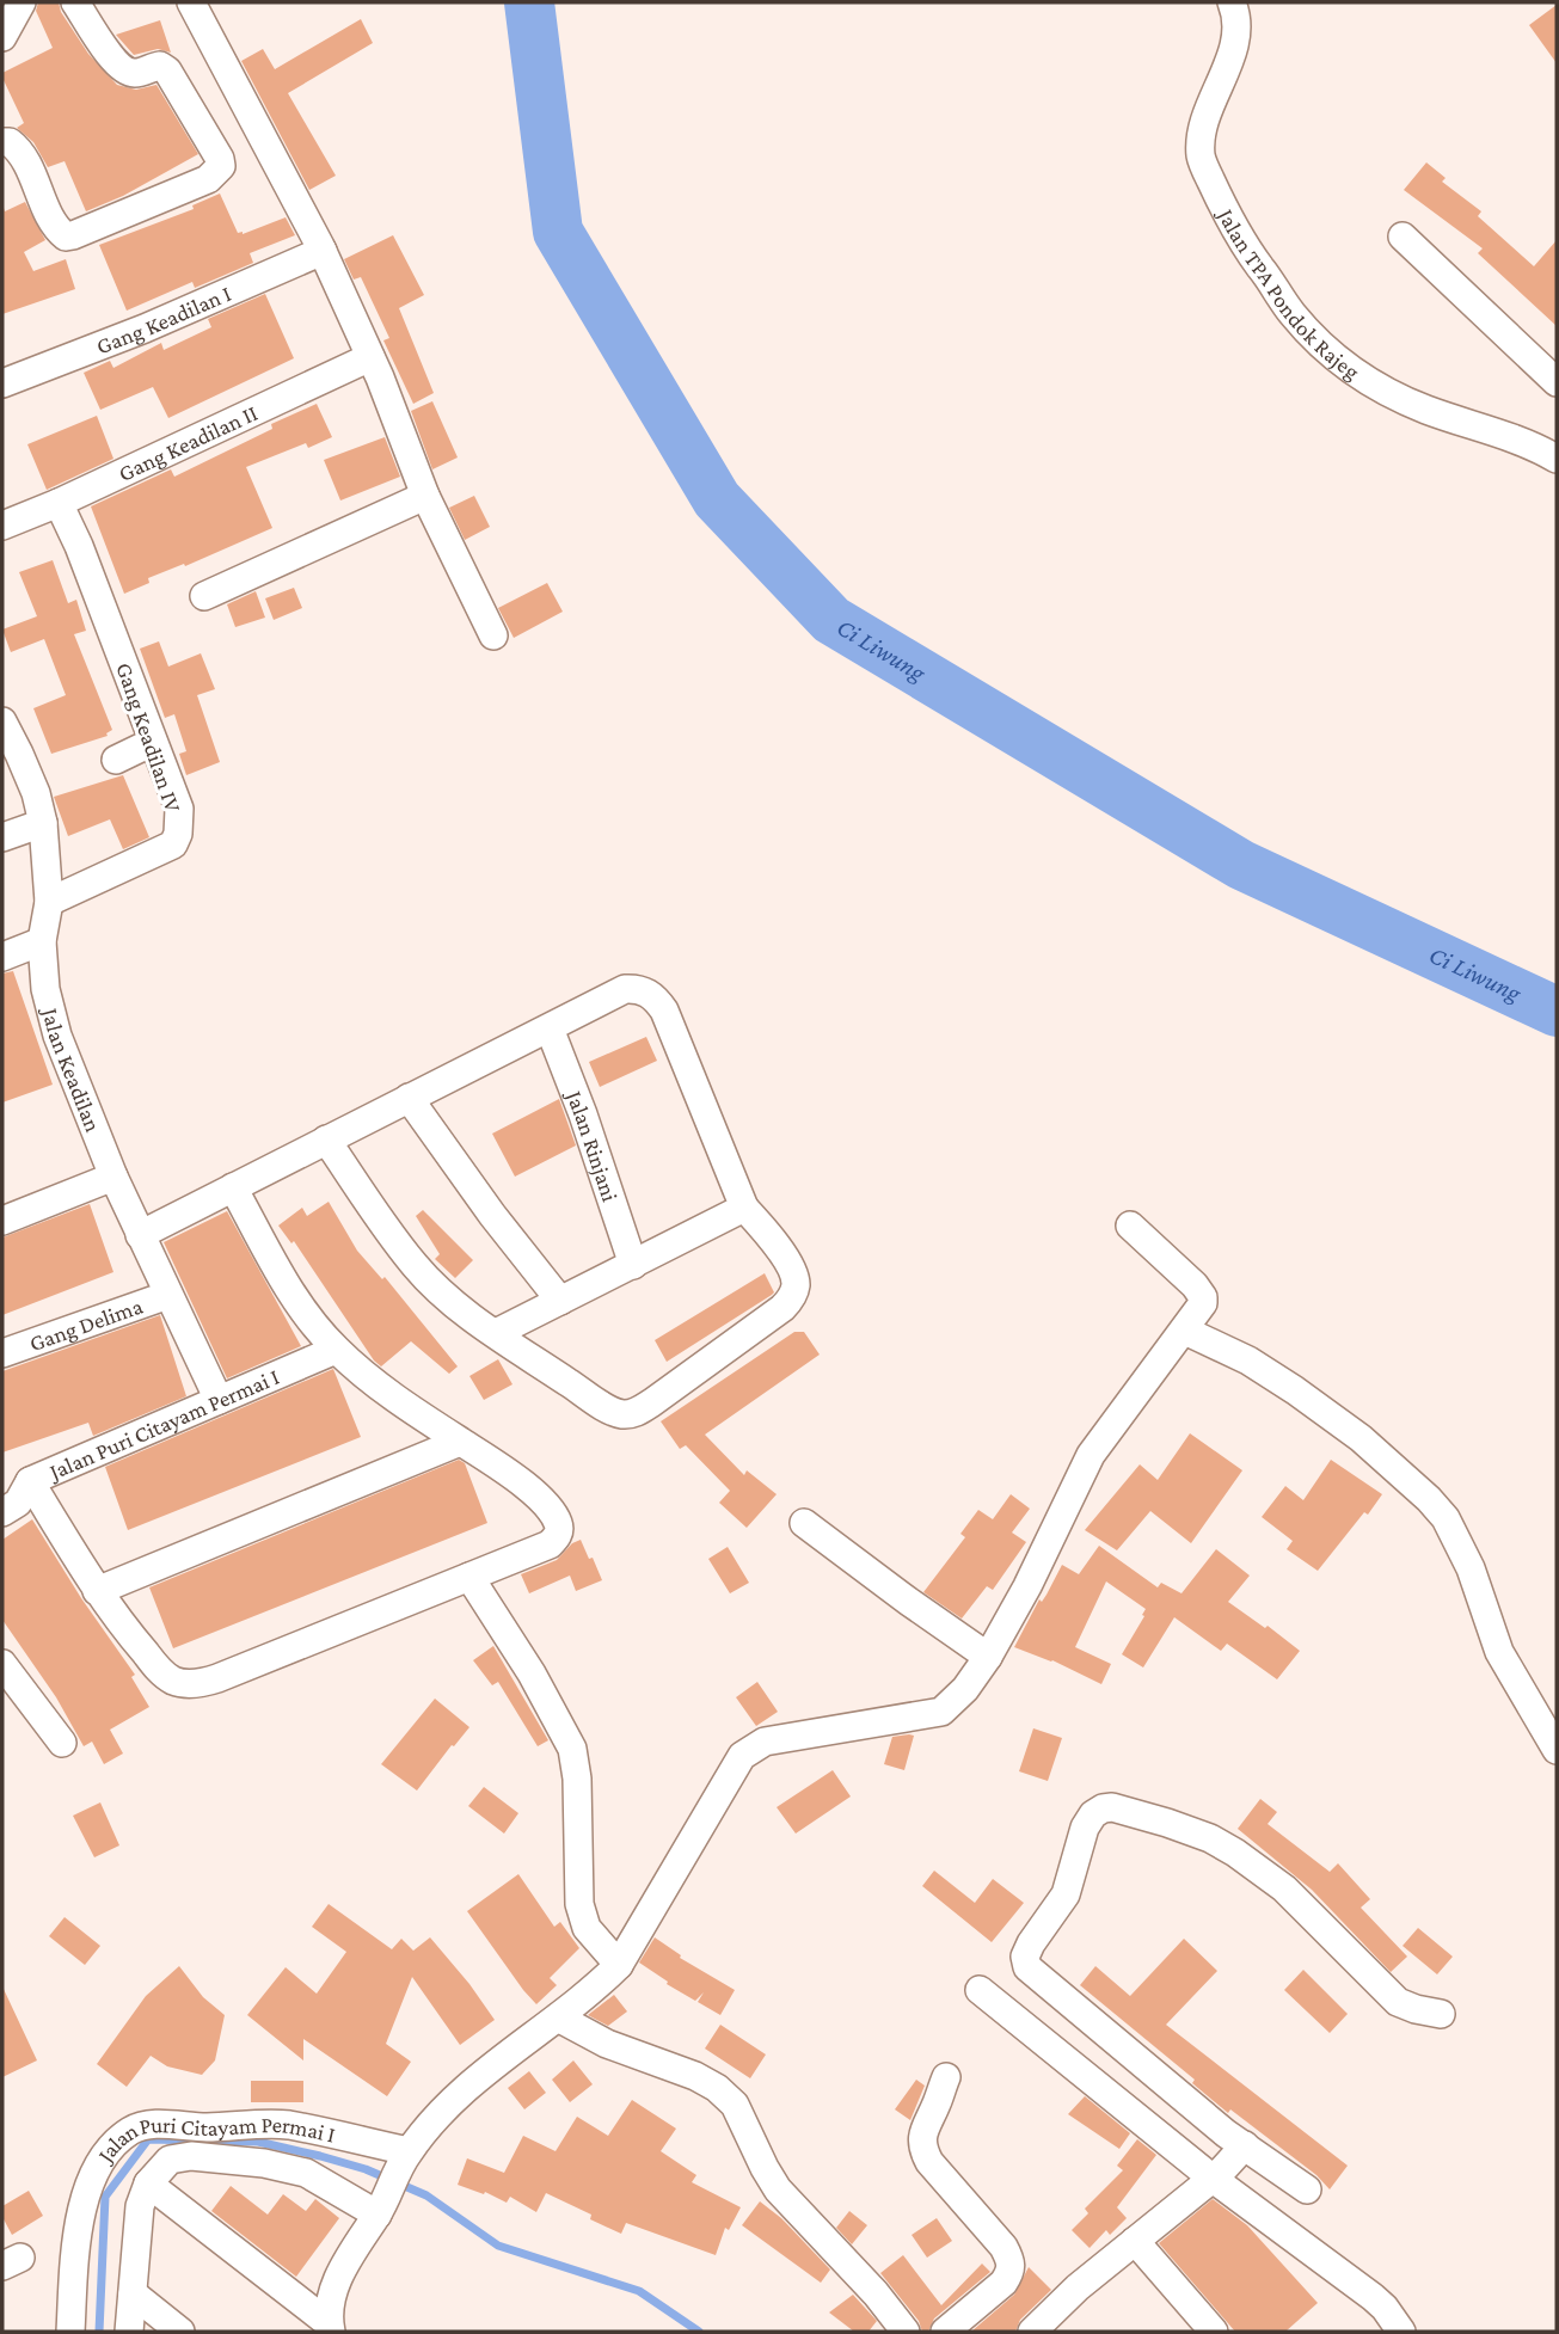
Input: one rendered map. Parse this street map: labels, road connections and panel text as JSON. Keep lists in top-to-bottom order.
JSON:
{
  "streets": {
    "street": [
      "Jalan TPA Pondok Rajeg",
      "Gang Keadilan I",
      "Gang Keadilan II",
      "Gang Keadilan IV",
      "Jalan Keadilan",
      "Jalan Rinjani",
      "Gang Delima",
      "Jalan Puri Citayam Permai I"
    ]
  },
  "crossings": [
    ["Gang Keadilan II", "Gang Keadilan IV"],
    ["Gang Keadilan IV", "Jalan Keadilan"],
    ["Jalan Keadilan", "Gang Delima"],
    ["Jalan Keadilan", "Jalan Puri Citayam Permai I"]
  ],
  "water": ["Ci Liwung"]
}
